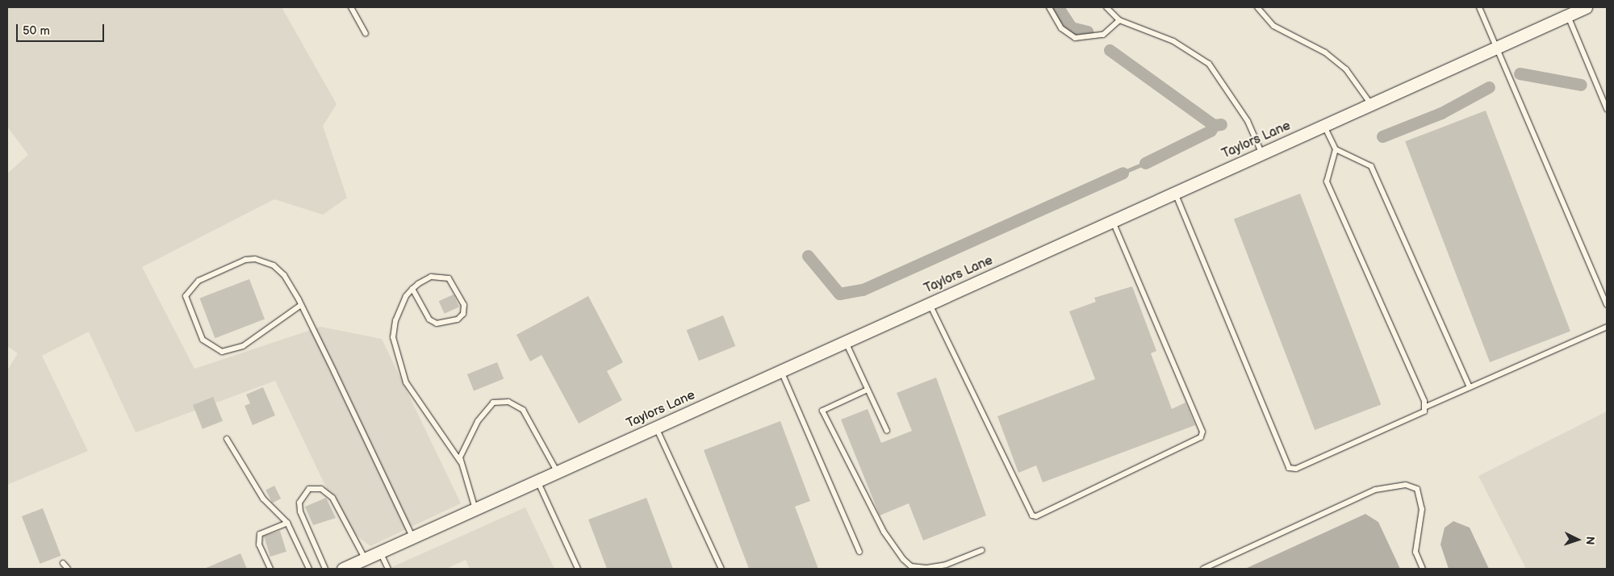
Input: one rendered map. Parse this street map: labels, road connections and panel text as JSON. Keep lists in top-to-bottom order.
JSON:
{
  "streets": {
    "street": ["Taylors Lane"]
  },
  "scale_bar": "50 m",
  "north": "right"
}
